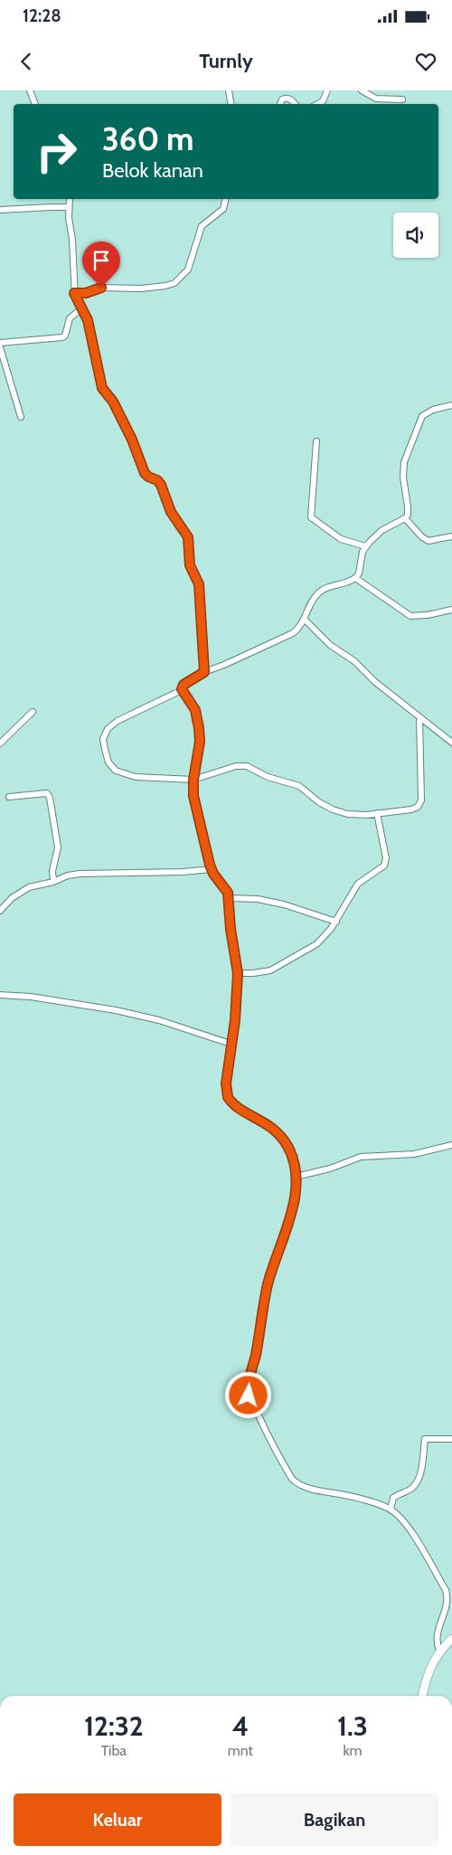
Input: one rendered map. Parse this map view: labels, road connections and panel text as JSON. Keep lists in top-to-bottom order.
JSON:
{
  "page": {
    "status": "12:28",
    "header": "Turnly",
    "turn": ["360 m", "Belok kanan"],
    "eta": [
      "12:32",
      "Tiba",
      "4",
      "mnt",
      "1.3",
      "km"
    ],
    "buttons": ["Keluar", "Bagikan"]
  }
}
